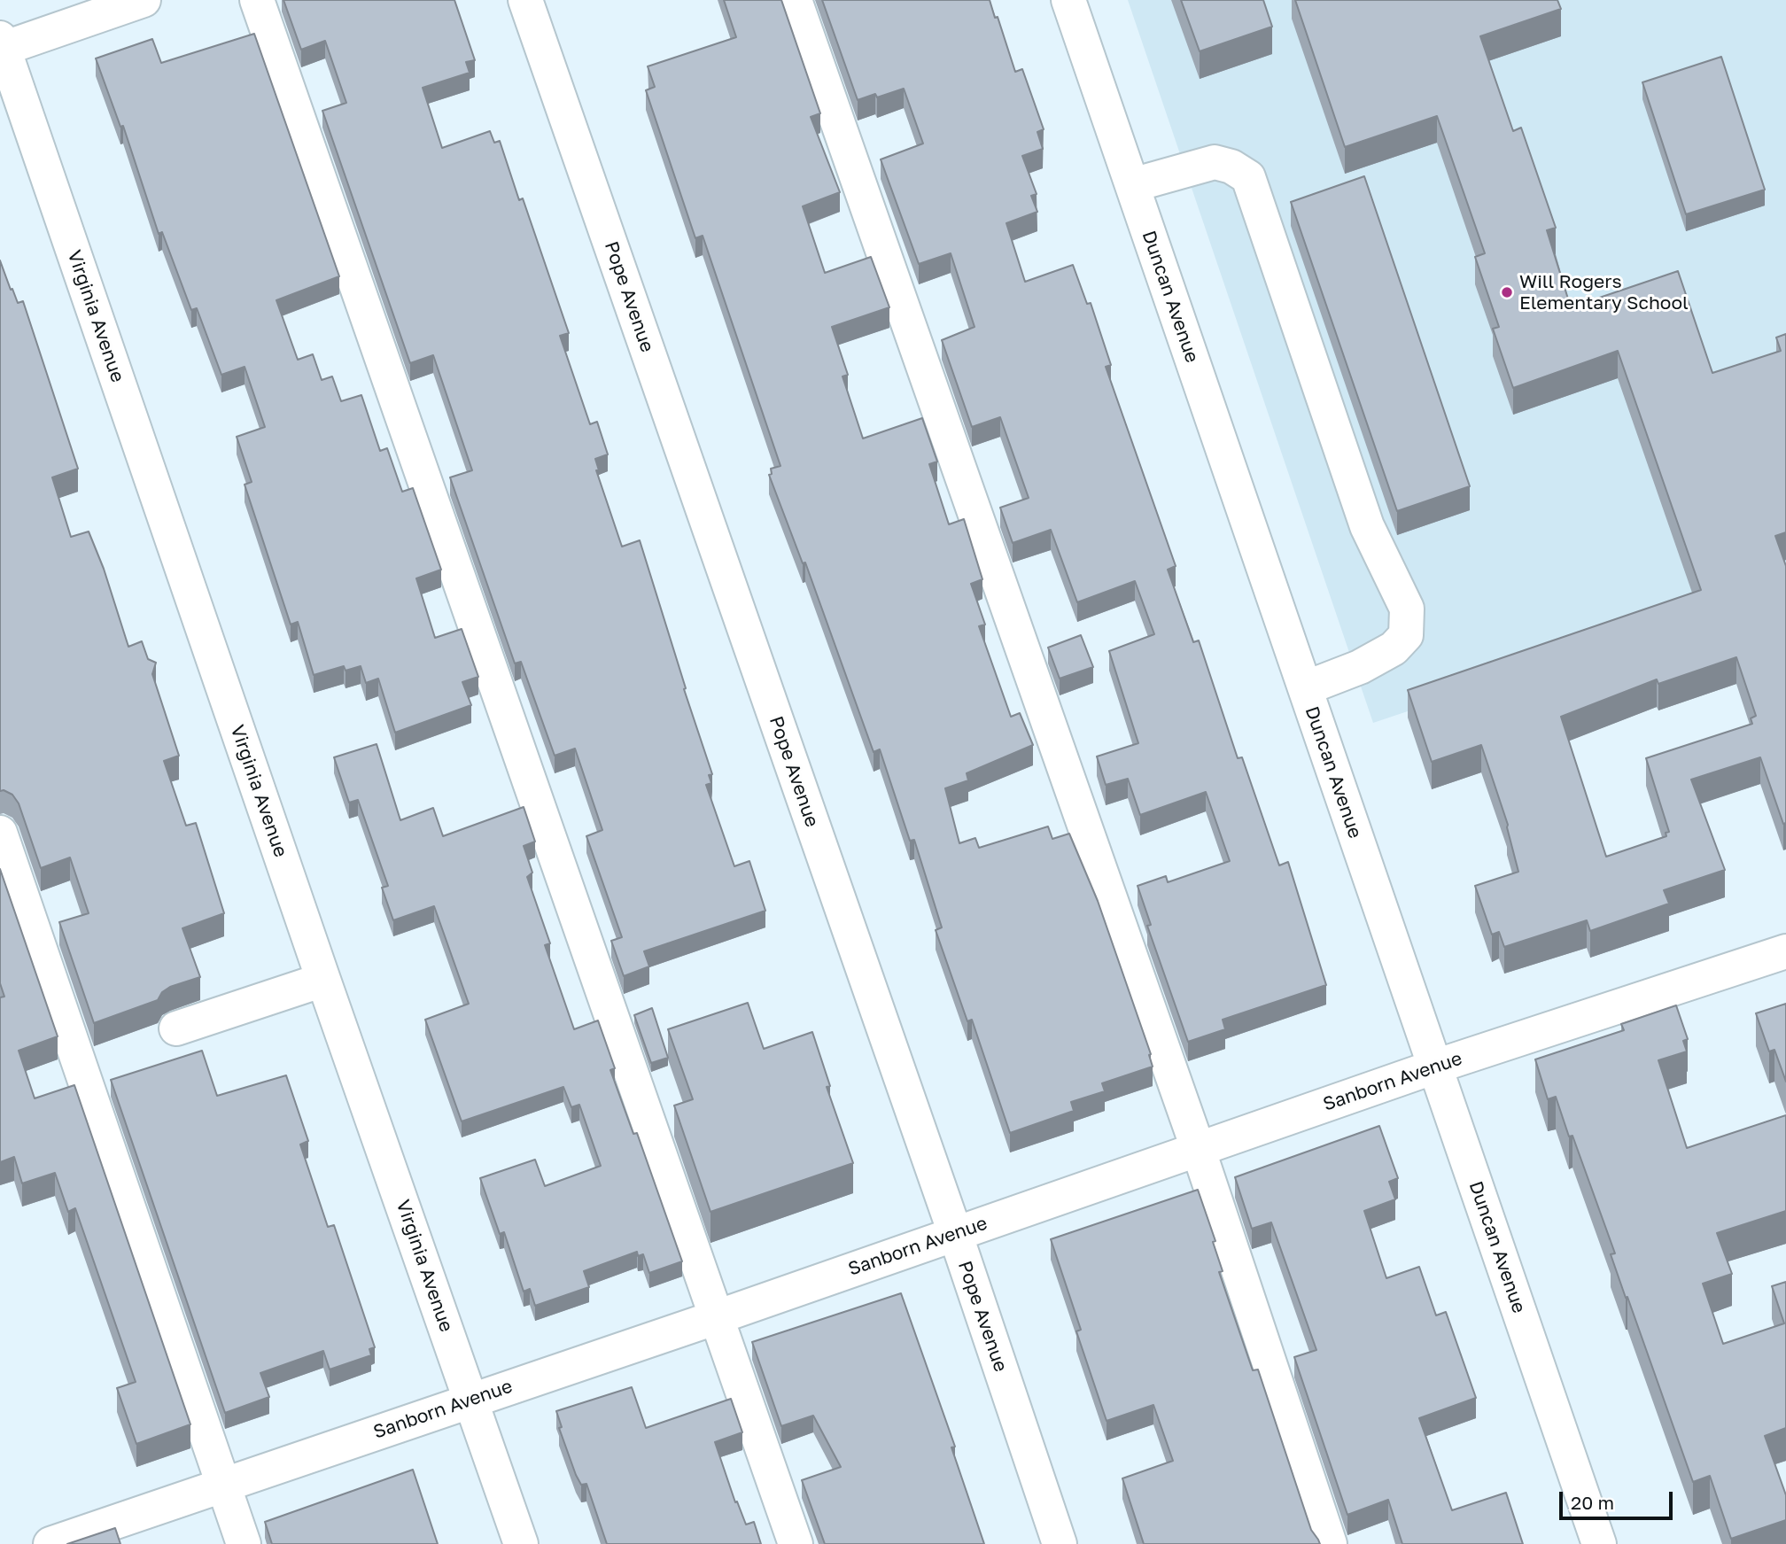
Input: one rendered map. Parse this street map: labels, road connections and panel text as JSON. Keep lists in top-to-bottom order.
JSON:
{
  "streets": {
    "street": [
      "Pope Avenue",
      "Duncan Avenue",
      "Virginia Avenue",
      "Sanborn Avenue"
    ]
  },
  "crossings": [
    ["Pope Avenue", "Sanborn Avenue"],
    ["Duncan Avenue", "Sanborn Avenue"],
    ["Virginia Avenue", "Sanborn Avenue"]
  ],
  "places": ["Will Rogers Elementary School"],
  "scale_bar": "20 m"
}
